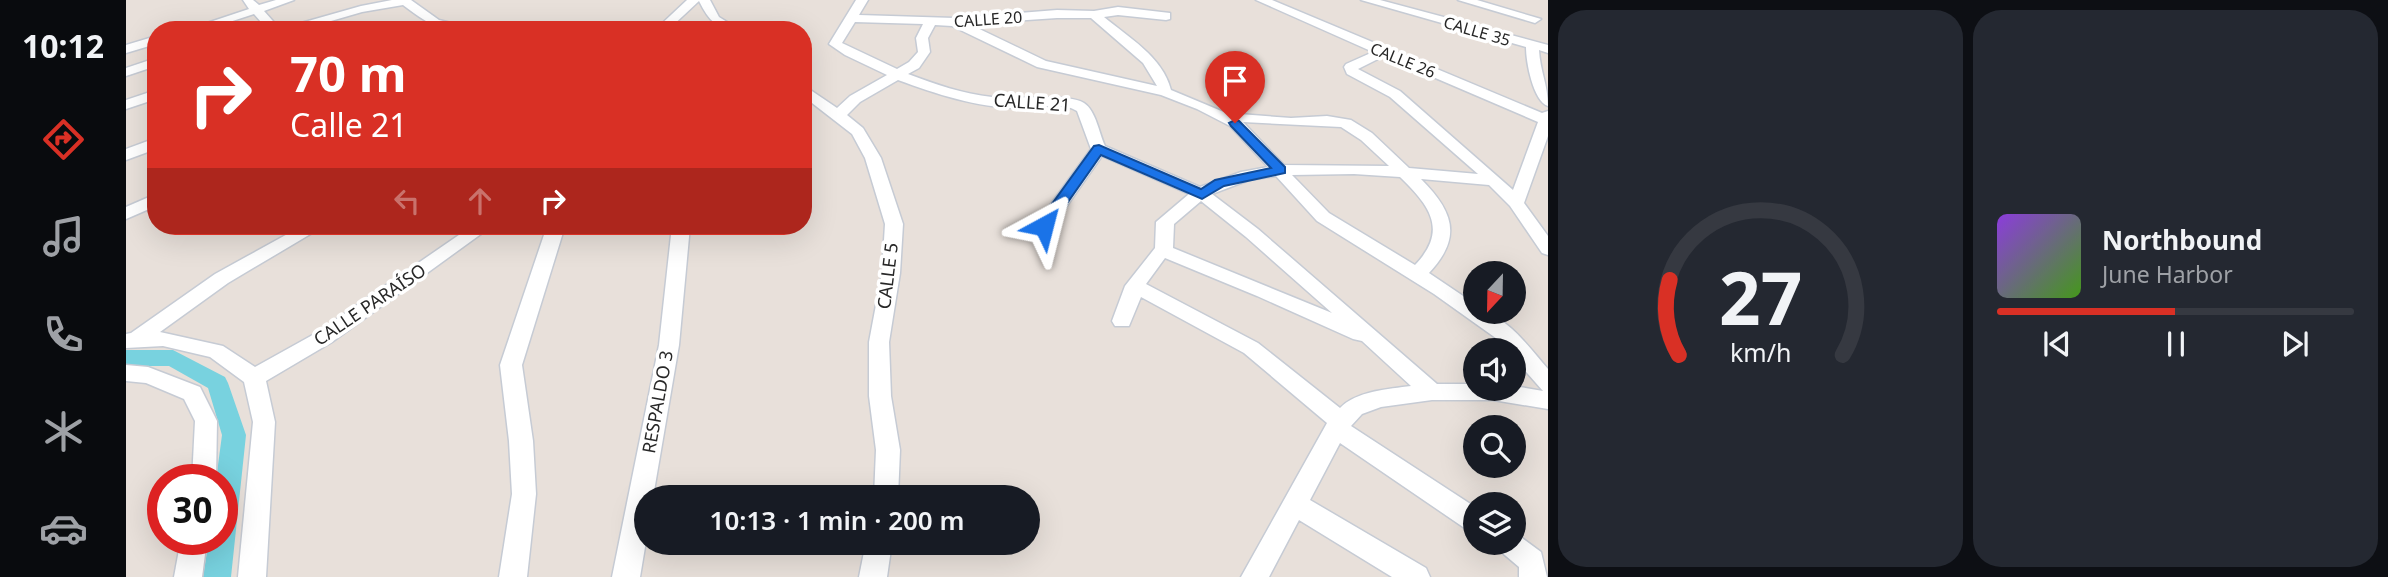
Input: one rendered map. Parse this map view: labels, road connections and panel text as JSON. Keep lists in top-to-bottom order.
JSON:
{
  "streets": {
    "street": [
      "CALLE 20",
      "CALLE 35",
      "CALLE 26",
      "CALLE 21",
      "CALLE 5",
      "CALLE PARAÍSO",
      "RESPALDO 3"
    ]
  },
  "crossings": [
    ["CALLE 20", "CALLE 21"]
  ],
  "north": "bottom",
  "page": {
    "tabs": "10:12",
    "turn": ["70 m", "Calle 21"],
    "song": ["Northbound", "June Harbor"],
    "limit": "30",
    "trip": "10:13 · 1 min · 200 m",
    "gauge": ["27", "km/h"]
  }
}
